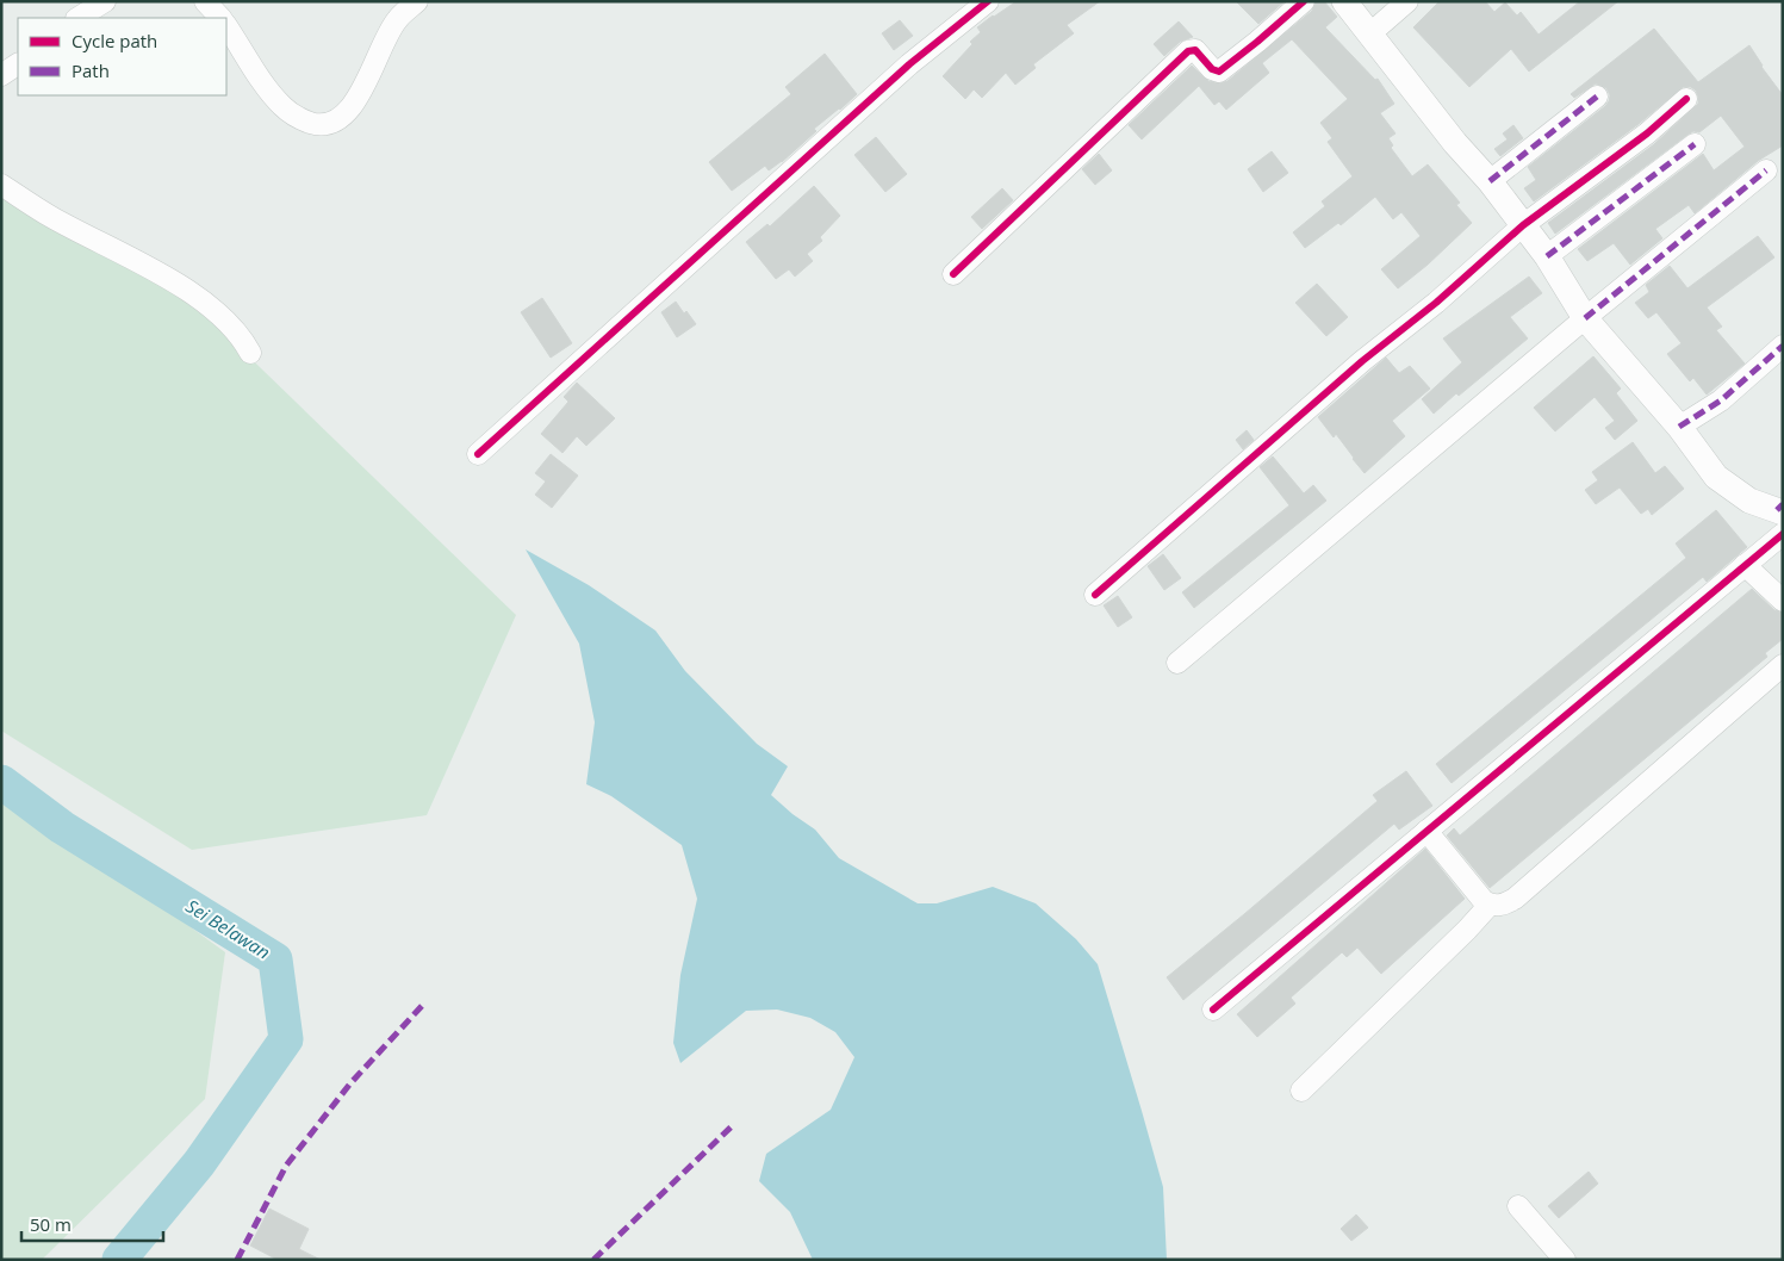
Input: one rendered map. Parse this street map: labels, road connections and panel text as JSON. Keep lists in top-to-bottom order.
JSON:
{
  "water": ["Sei Belawan"],
  "legend": ["Cycle path", "Path"],
  "scale_bar": "50 m"
}
